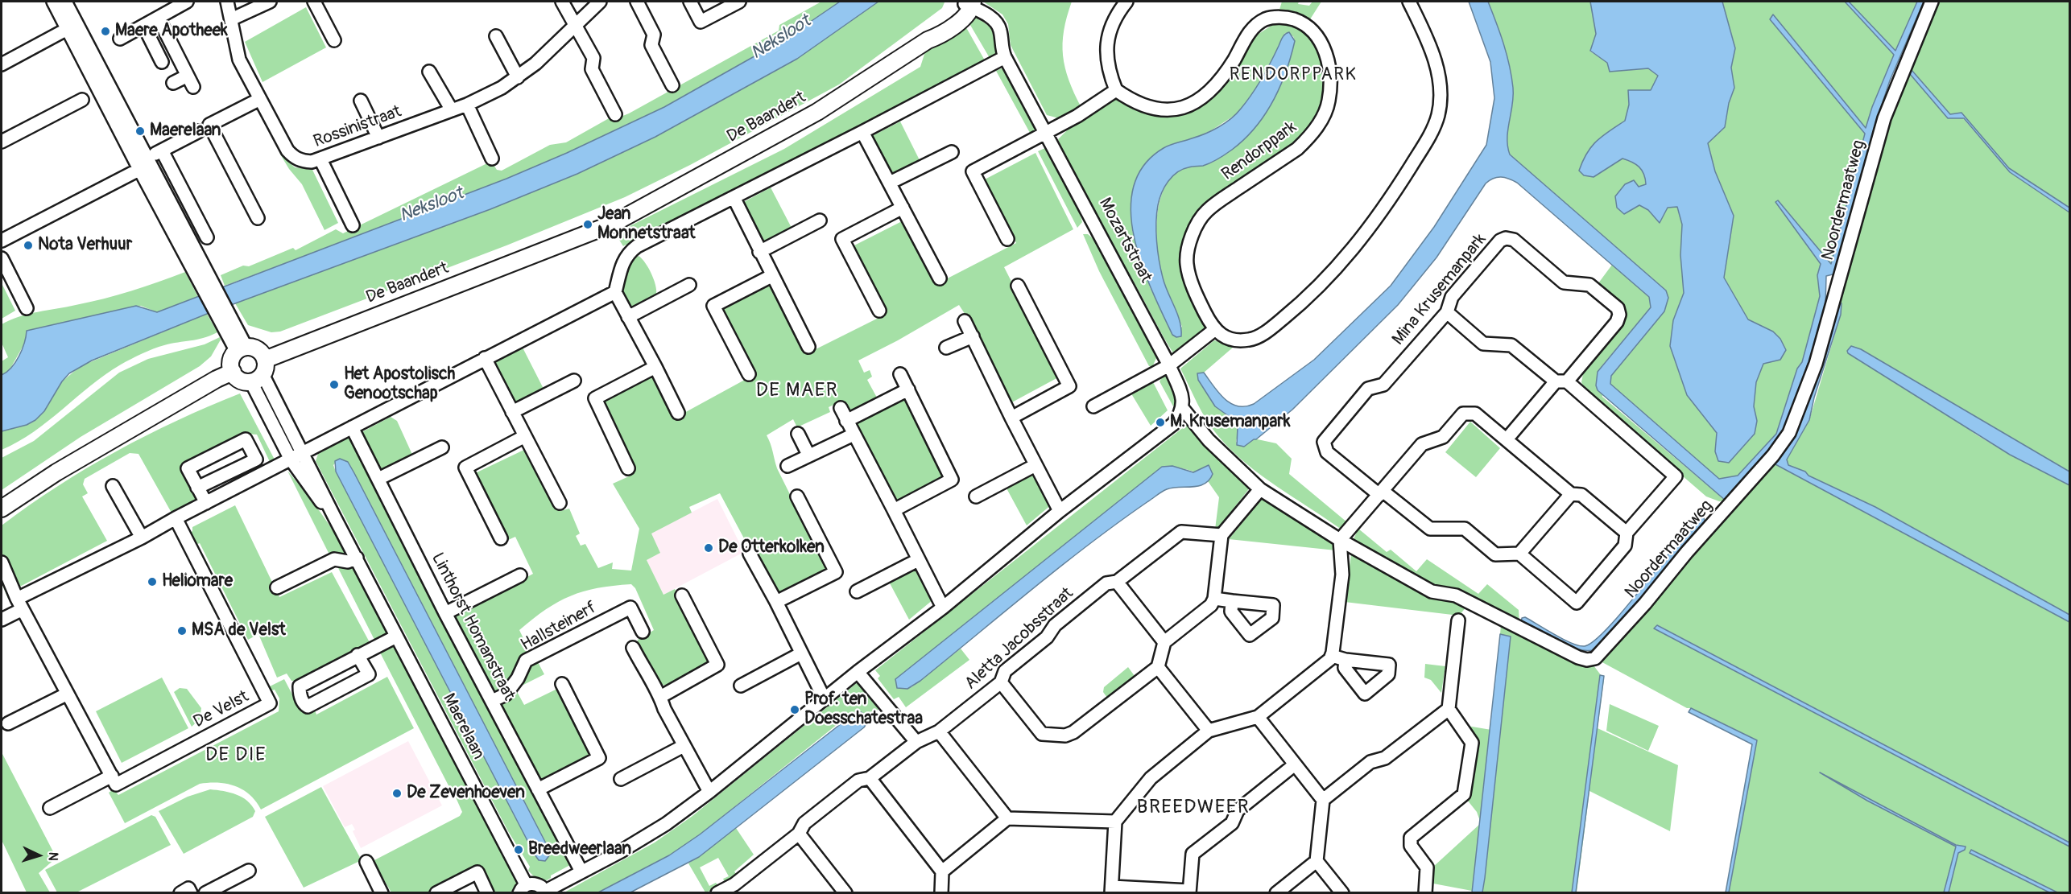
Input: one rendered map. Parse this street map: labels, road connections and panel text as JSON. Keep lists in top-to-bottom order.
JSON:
{
  "streets": {
    "main road": ["De Baandert"],
    "street": [
      "Rossinistraat",
      "Rendorppark",
      "Noordermaatweg",
      "Mozartstraat",
      "Mina Krusemanpark",
      "Linthorst Homanstraat",
      "Hallsteinerf",
      "Aletta Jacobsstraat",
      "De Velst",
      "Maerelaan"
    ]
  },
  "crossings": [
    ["De Baandert", "Mozartstraat"],
    ["De Baandert", "Maerelaan"],
    ["Noordermaatweg", "Mozartstraat"],
    ["Linthorst Homanstraat", "Hallsteinerf"]
  ],
  "districts": [
    "RENDORPPARK",
    "DE MAER",
    "DE DIE",
    "BREEDWEER"
  ],
  "water": ["Neksloot"],
  "places": [
    "Maere Apotheek",
    "Maerelaan",
    "Jean Monnetstraat",
    "Nota Verhuur",
    "Het Apostolisch Genootschap",
    "M. Krusemanpark",
    "De Otterkolken",
    "Heliomare",
    "MSA de Velst",
    "Prof. ten Doesschatestraa",
    "De Zevenhoeven",
    "Breedweerlaan"
  ],
  "north": "right"
}
